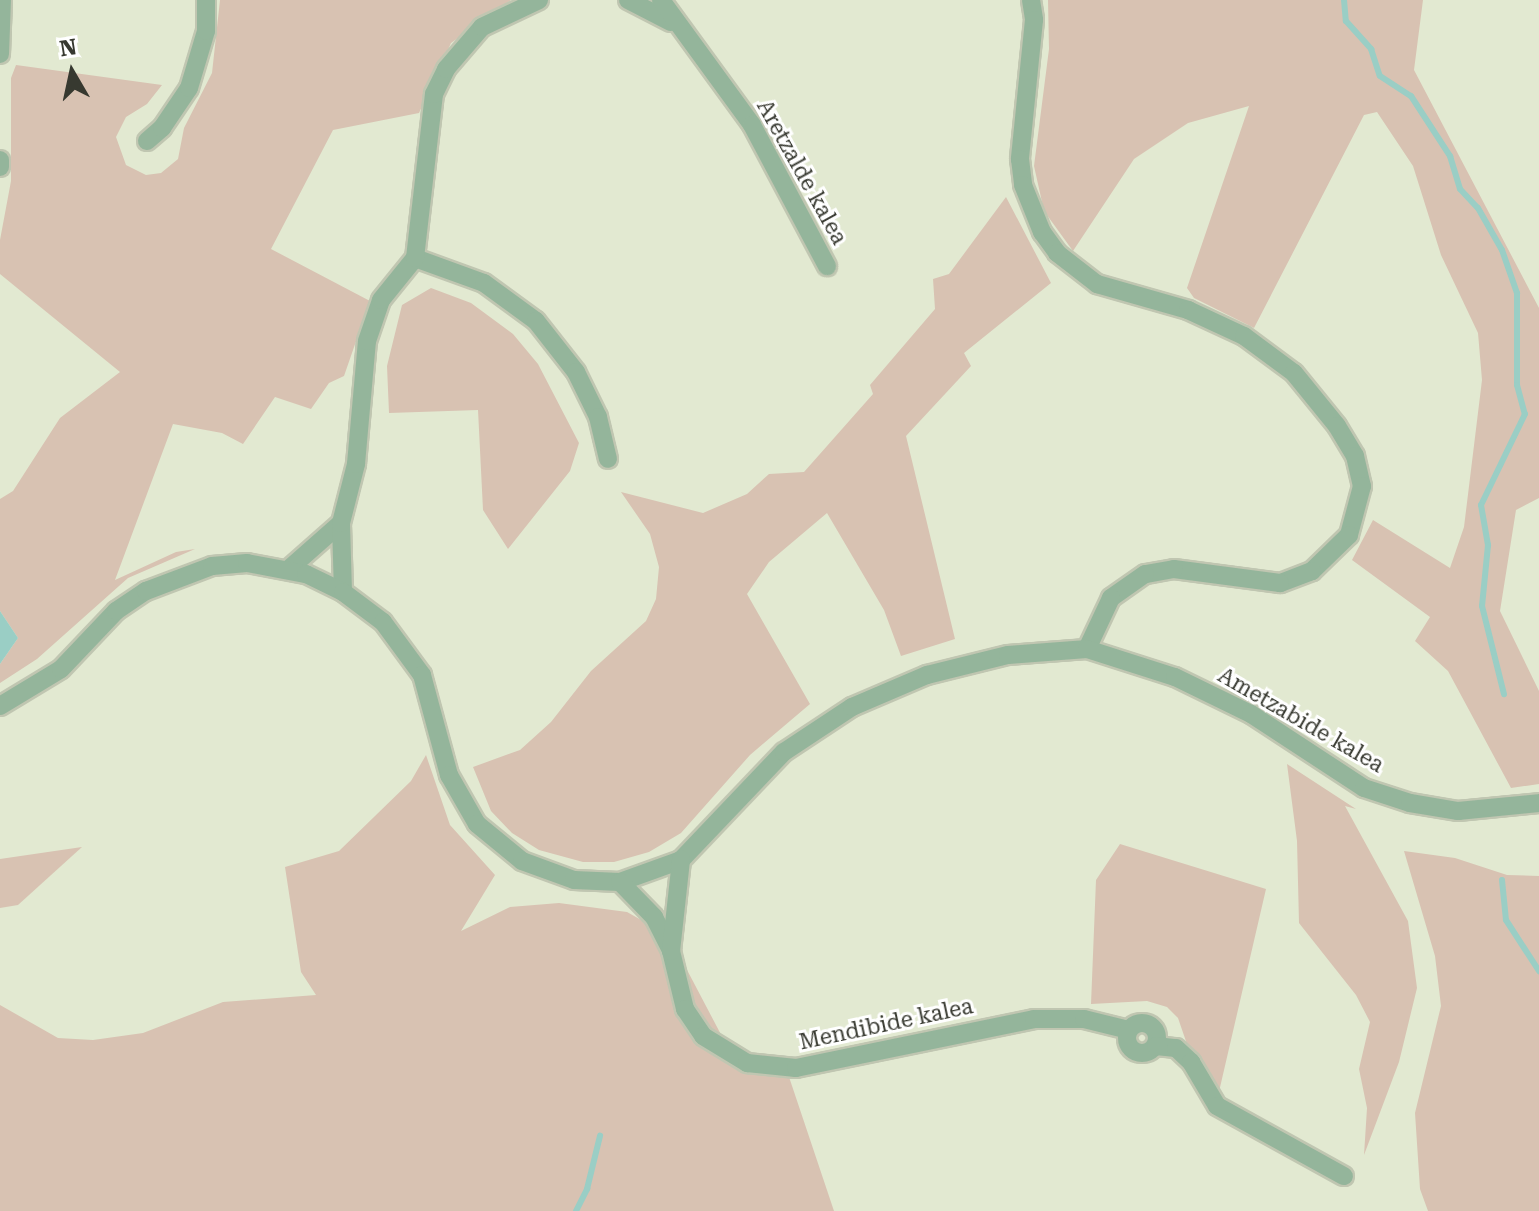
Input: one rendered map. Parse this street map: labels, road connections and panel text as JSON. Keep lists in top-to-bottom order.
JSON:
{
  "streets": {
    "street": ["Aretzalde kalea", "Ametzabide kalea", "Mendibide kalea"]
  },
  "north": "top"
}
